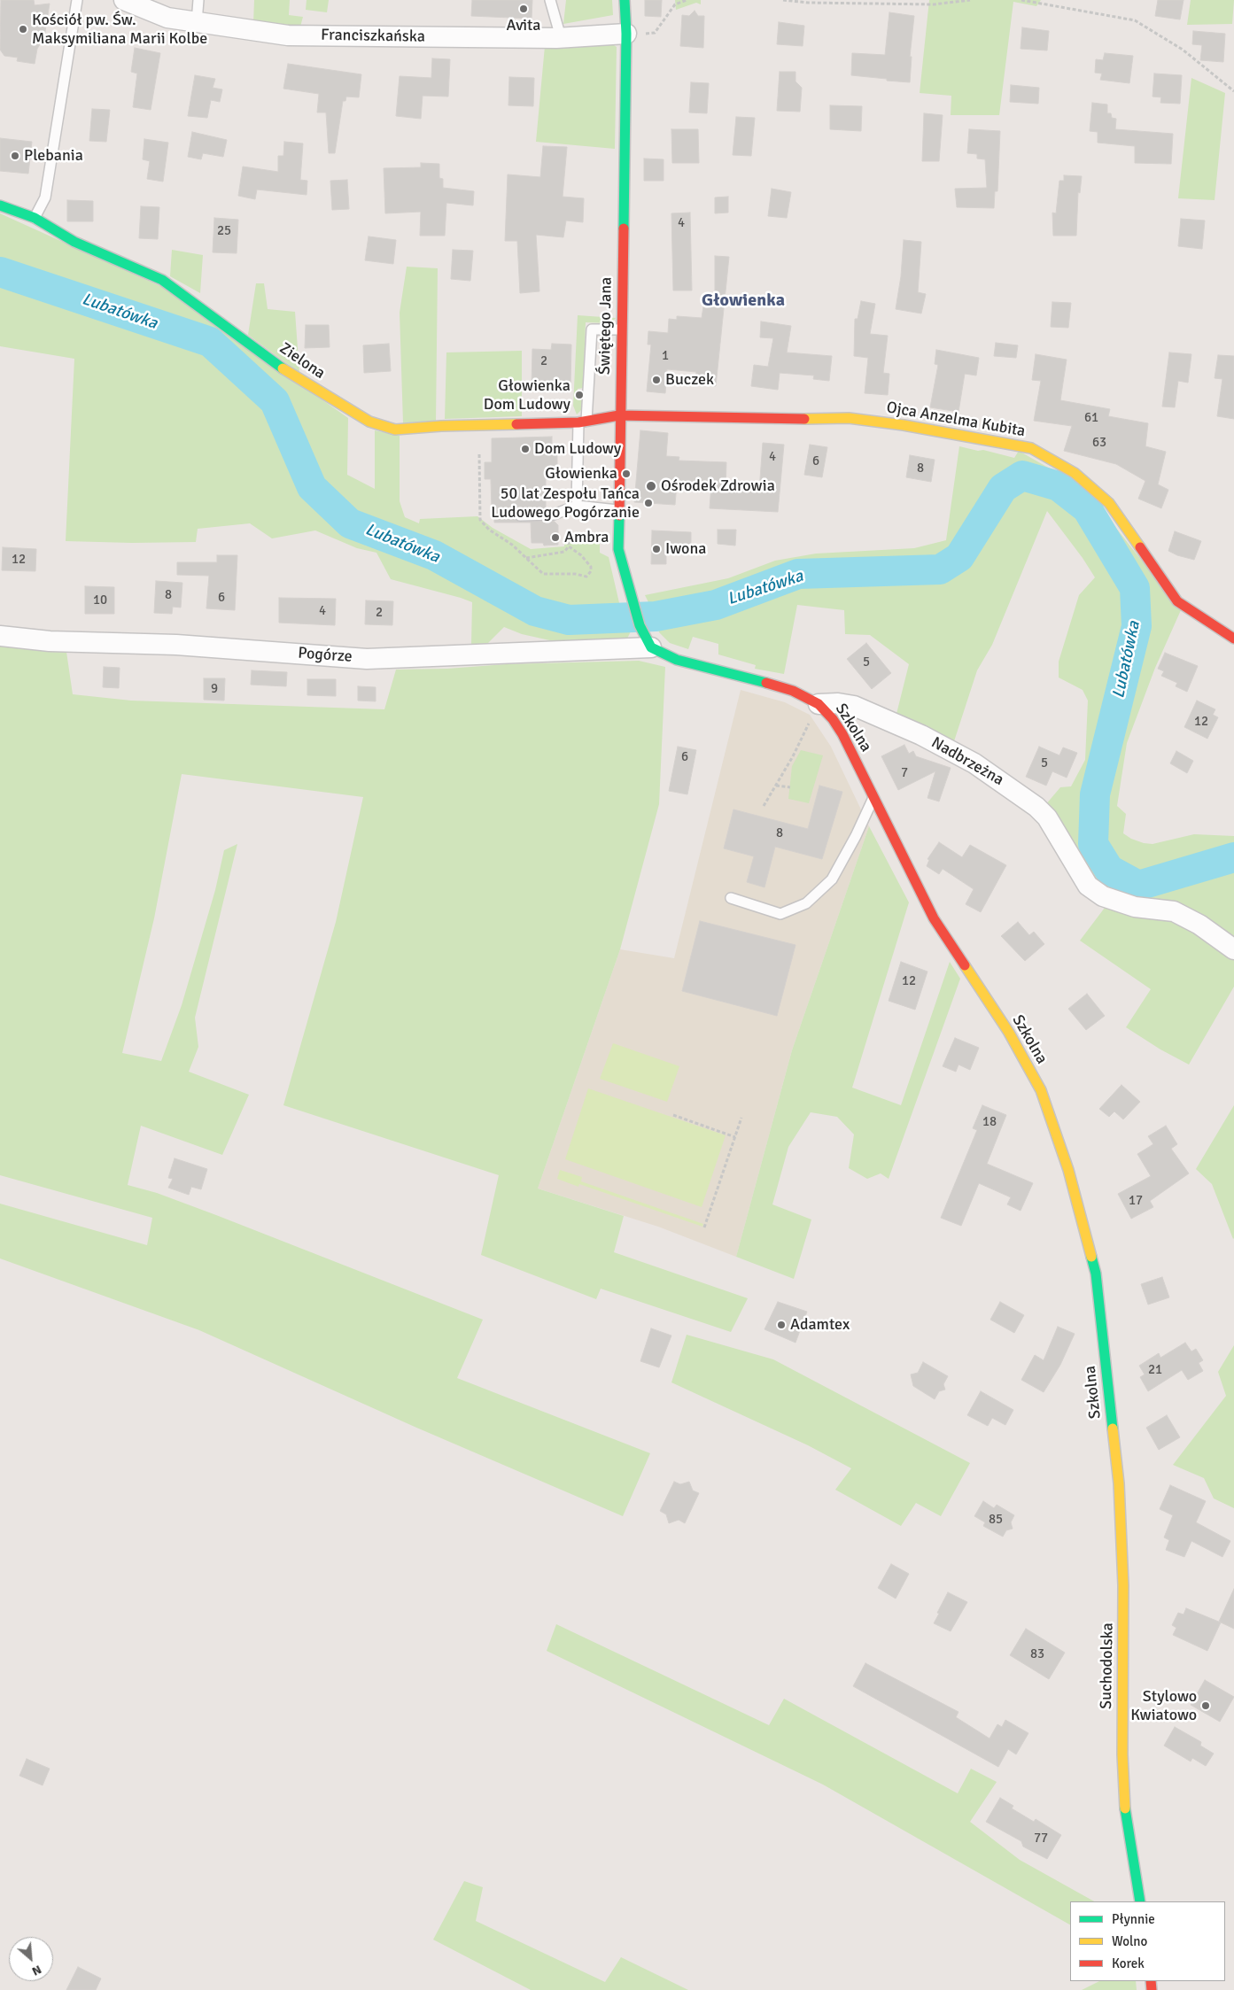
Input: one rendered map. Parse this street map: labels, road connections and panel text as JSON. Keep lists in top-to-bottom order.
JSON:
{
  "streets": {
    "street": [
      "Franciszkańska",
      "Świętego Jana",
      "Zielona",
      "Ojca Anzelma Kubita",
      "Pogórze",
      "Szkolna",
      "Nadbrzeżna",
      "Suchodolska"
    ]
  },
  "crossings": [
    ["Franciszkańska", "Świętego Jana"],
    ["Świętego Jana", "Zielona"],
    ["Świętego Jana", "Ojca Anzelma Kubita"],
    ["Świętego Jana", "Pogórze"],
    ["Świętego Jana", "Nadbrzeżna"],
    ["Zielona", "Ojca Anzelma Kubita"],
    ["Pogórze", "Nadbrzeżna"],
    ["Szkolna", "Nadbrzeżna"],
    ["Szkolna", "Suchodolska"]
  ],
  "districts": ["Głowienka"],
  "water": ["Lubatówka"],
  "places": [
    "Avita",
    "Kościół pw. Św. Maksymiliana Marii Kolbe",
    "Plebania",
    "Buczek",
    "Głowienka Dom Ludowy",
    "Dom Ludowy",
    "Głowienka",
    "Ośrodek Zdrowia",
    "50 lat Zespołu Tańca Ludowego Pogórzanie",
    "Ambra",
    "Iwona",
    "Adamtex",
    "Stylowo Kwiatowo"
  ],
  "house_numbers": [
    "4",
    "25",
    "1",
    "2",
    "61",
    "63",
    "4",
    "6",
    "8",
    "12",
    "8",
    "6",
    "10",
    "4",
    "2",
    "5",
    "9",
    "12",
    "6",
    "5",
    "7",
    "8",
    "12",
    "18",
    "17",
    "21",
    "85",
    "83",
    "77"
  ],
  "legend": ["Płynnie", "Wolno", "Korek"],
  "north": "bottom right"
}
